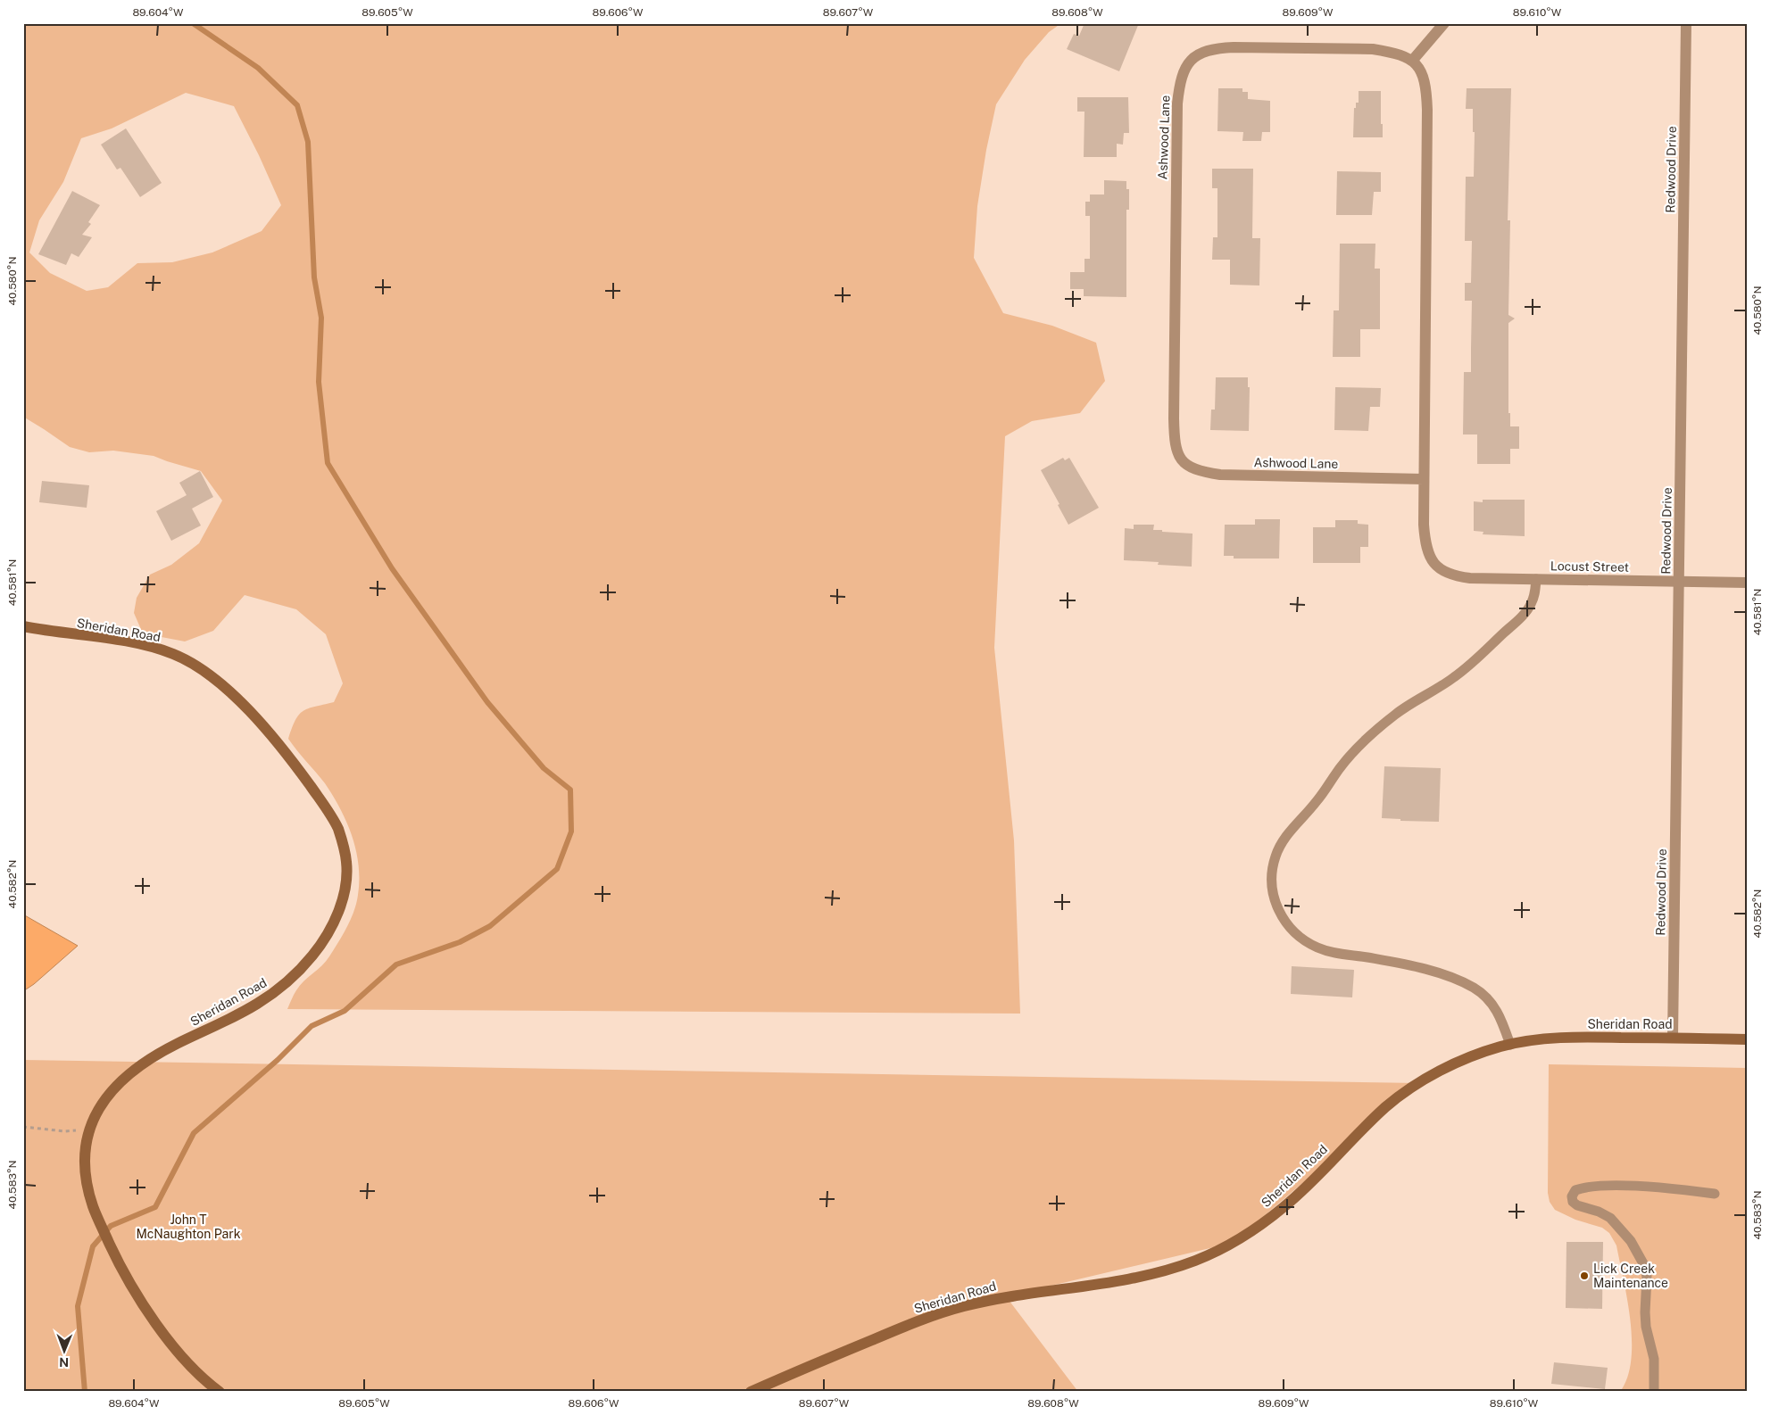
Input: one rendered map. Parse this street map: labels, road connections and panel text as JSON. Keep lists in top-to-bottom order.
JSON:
{
  "streets": {
    "street": [
      "Ashwood Lane",
      "Redwood Drive",
      "Locust Street",
      "Sheridan Road"
    ]
  },
  "crossings": [
    ["Ashwood Lane", "Locust Street"],
    ["Redwood Drive", "Locust Street"],
    ["Redwood Drive", "Sheridan Road"]
  ],
  "parks": ["John T McNaughton Park"],
  "places": ["Lick Creek Maintenance"],
  "north": "bottom",
  "coordinates": [
    "89.604°W",
    "89.605°W",
    "89.606°W",
    "89.607°W",
    "89.608°W",
    "89.609°W",
    "89.610°W",
    "40.580°N",
    "40.581°N",
    "40.582°N",
    "40.583°N"
  ]
}
